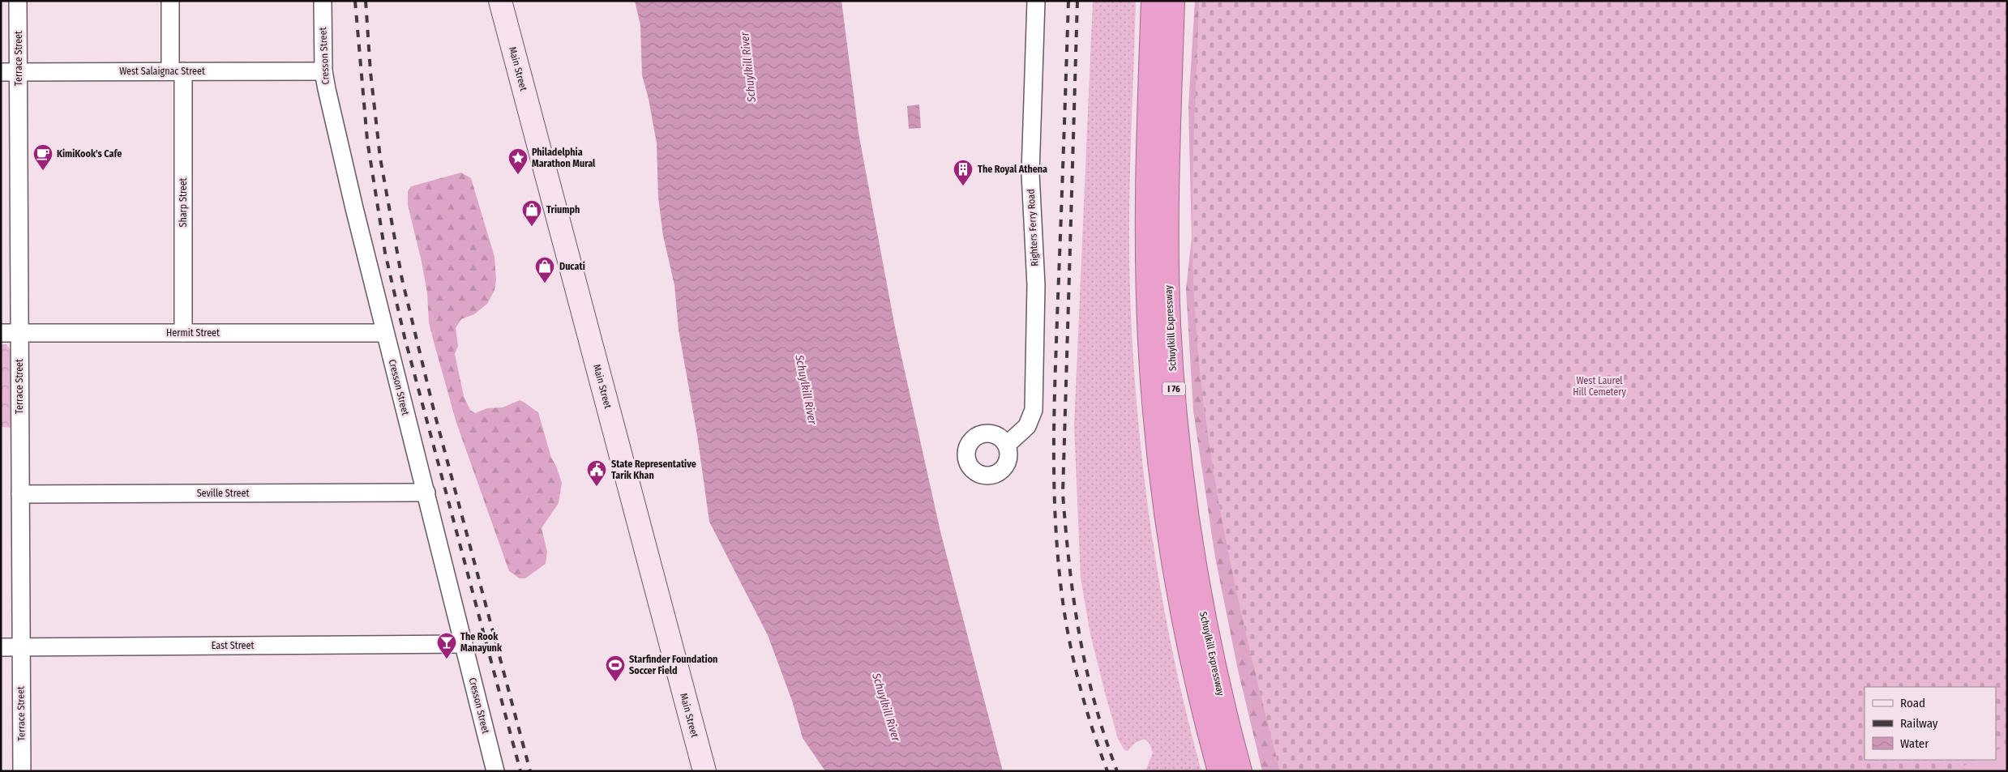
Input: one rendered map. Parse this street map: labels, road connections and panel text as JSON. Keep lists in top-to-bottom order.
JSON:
{
  "streets": {
    "highway": ["Schuylkill Expressway", "I 76"],
    "street": [
      "Cresson Street",
      "Terrace Street",
      "Main Street",
      "West Salaignac Street",
      "Sharp Street",
      "Righters Ferry Road",
      "Hermit Street",
      "Seville Street",
      "East Street"
    ]
  },
  "crossings": [
    ["Cresson Street", "West Salaignac Street"],
    ["Cresson Street", "Hermit Street"],
    ["Cresson Street", "Seville Street"],
    ["Cresson Street", "East Street"],
    ["Terrace Street", "West Salaignac Street"],
    ["Terrace Street", "Hermit Street"],
    ["Terrace Street", "Seville Street"],
    ["Terrace Street", "East Street"],
    ["West Salaignac Street", "Sharp Street"],
    ["Sharp Street", "Hermit Street"]
  ],
  "water": ["Schuylkill River"],
  "parks": ["West Laurel Hill Cemetery"],
  "places": {
    "cafe": ["KimiKook's Cafe"],
    "place": ["Philadelphia Marathon Mural"],
    "building": ["The Royal Athena"],
    "shop": ["Triumph", "Ducati"],
    "public building": ["State Representative Tarik Khan"],
    "bar": ["The Rook Manayunk"],
    "sports": ["Starfinder Foundation Soccer Field"]
  },
  "legend": ["Road", "Railway", "Water"]
}
